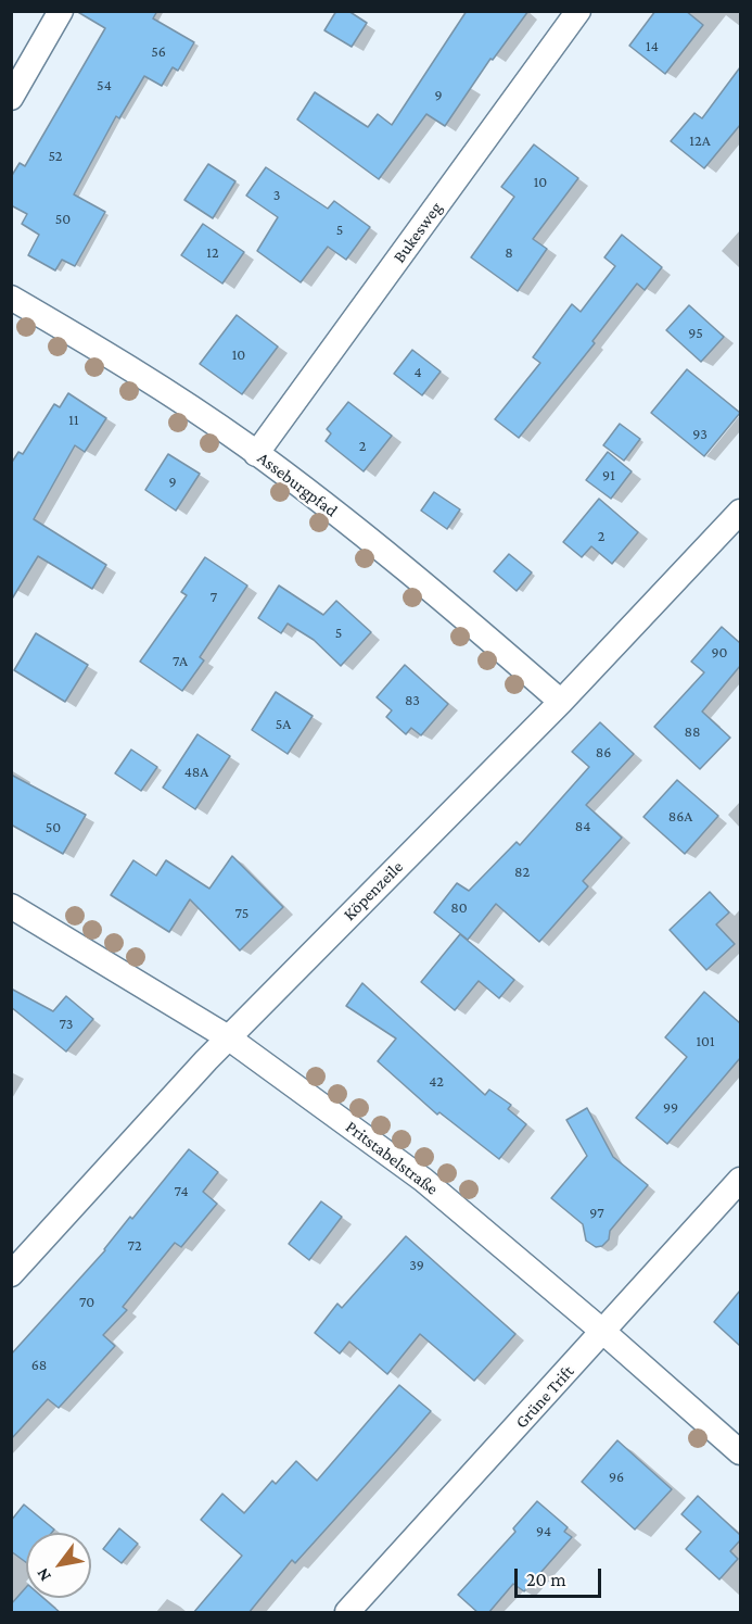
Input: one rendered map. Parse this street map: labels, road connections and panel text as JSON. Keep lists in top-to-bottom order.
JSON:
{
  "streets": {
    "street": [
      "Bukesweg",
      "Asseburgpfad",
      "Köpenzeile",
      "Pritstabelstraße",
      "Grüne Trift"
    ]
  },
  "crossings": [
    ["Bukesweg", "Asseburgpfad"],
    ["Asseburgpfad", "Köpenzeile"],
    ["Köpenzeile", "Pritstabelstraße"],
    ["Pritstabelstraße", "Grüne Trift"]
  ],
  "house_numbers": [
    "14",
    "56",
    "54",
    "9",
    "12A",
    "52",
    "10",
    "3",
    "50",
    "5",
    "12",
    "8",
    "95",
    "10",
    "4",
    "11",
    "93",
    "2",
    "91",
    "9",
    "2",
    "7",
    "5",
    "90",
    "7A",
    "83",
    "5A",
    "88",
    "86",
    "48A",
    "86A",
    "84",
    "50",
    "82",
    "80",
    "75",
    "73",
    "101",
    "42",
    "99",
    "74",
    "97",
    "72",
    "39",
    "70",
    "68",
    "96",
    "94"
  ],
  "scale_bar": "20 m",
  "north": "bottom left"
}
